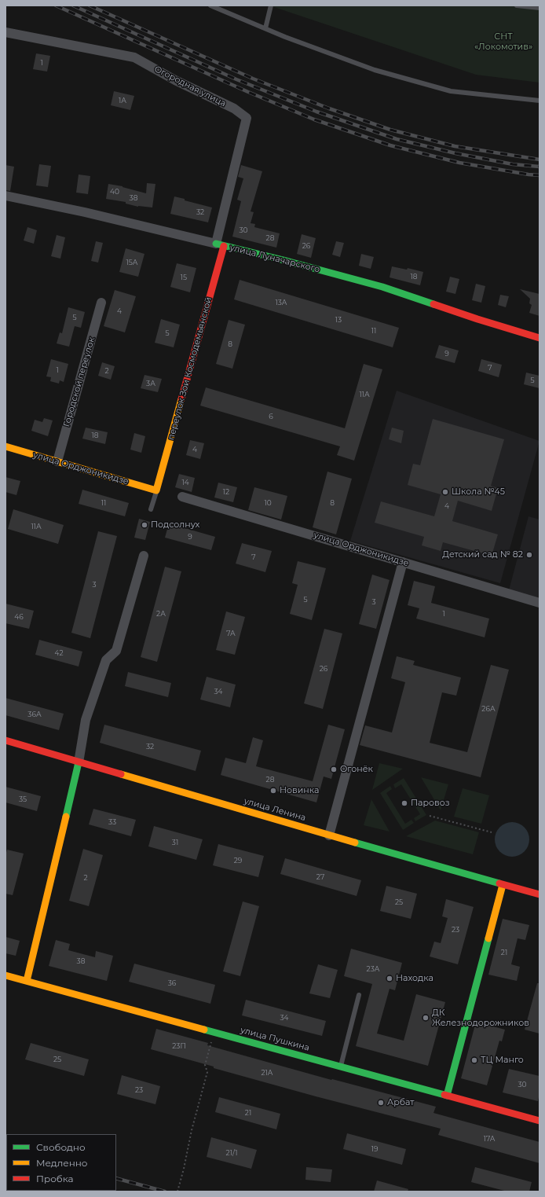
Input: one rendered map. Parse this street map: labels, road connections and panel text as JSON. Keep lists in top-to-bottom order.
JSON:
{
  "streets": {
    "street": [
      "Огородная улица",
      "улица Луначарского",
      "переулок Зои Космодемьянской",
      "Городской переулок",
      "улица Орджоникидзе",
      "улица Ленина",
      "улица Пушкина"
    ]
  },
  "crossings": [
    ["Огородная улица", "улица Луначарского"],
    ["Огородная улица", "переулок Зои Космодемьянской"],
    ["улица Луначарского", "переулок Зои Космодемьянской"],
    ["переулок Зои Космодемьянской", "улица Орджоникидзе"],
    ["Городской переулок", "улица Орджоникидзе"]
  ],
  "parks": ["СНТ «Локомотив»"],
  "places": [
    "Школа №45",
    "Подсолнух",
    "Детский сад № 82",
    "Огонёк",
    "Новинка",
    "Паровоз",
    "Находка",
    "ДК Железнодорожников",
    "ТЦ Манго",
    "Арбат"
  ],
  "house_numbers": [
    "1",
    "1А",
    "40",
    "38",
    "32",
    "30",
    "28",
    "26",
    "15А",
    "18",
    "15",
    "13А",
    "4",
    "5",
    "13",
    "11",
    "5",
    "8",
    "9",
    "7",
    "1",
    "2",
    "5",
    "3А",
    "11А",
    "6",
    "18",
    "4",
    "14",
    "12",
    "11",
    "10",
    "8",
    "4",
    "11А",
    "9",
    "7",
    "3",
    "5",
    "3",
    "2А",
    "1",
    "46",
    "7А",
    "42",
    "26",
    "34",
    "26А",
    "36А",
    "32",
    "28",
    "35",
    "33",
    "31",
    "29",
    "27",
    "2",
    "25",
    "23",
    "21",
    "38",
    "23А",
    "36",
    "34",
    "23П",
    "25",
    "21А",
    "30",
    "23",
    "21",
    "17А",
    "19",
    "21/1"
  ],
  "legend": ["Свободно", "Медленно", "Пробка"]
}
